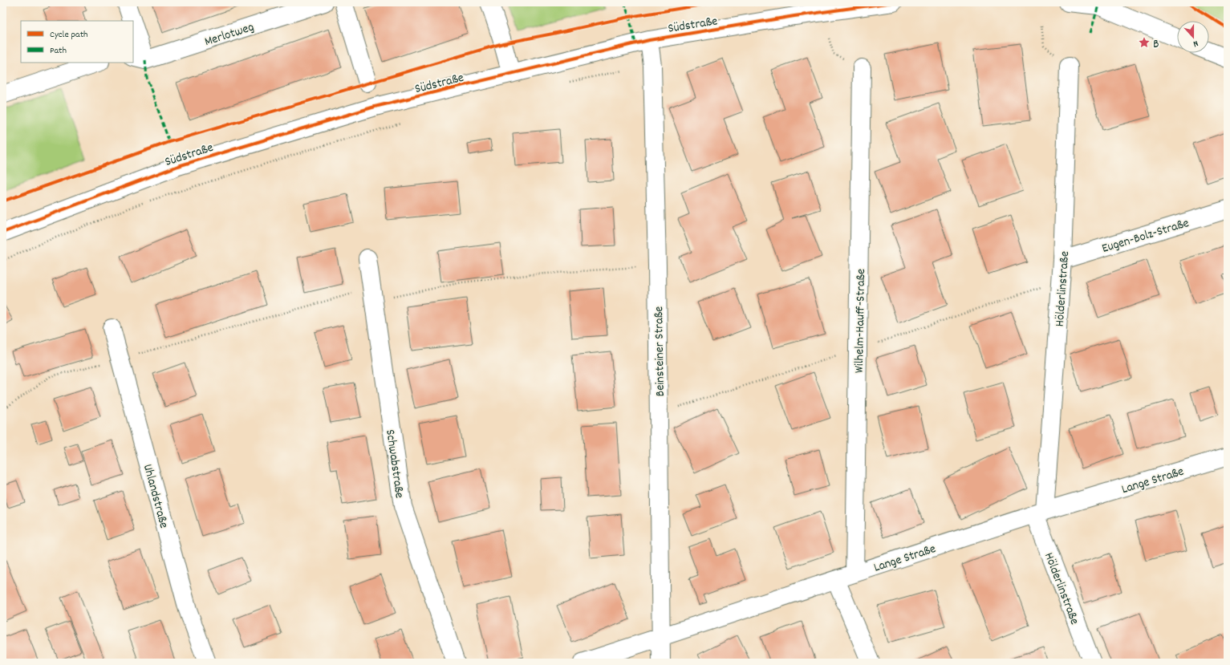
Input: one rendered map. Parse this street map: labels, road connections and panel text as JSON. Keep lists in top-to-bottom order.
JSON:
{
  "streets": {
    "street": [
      "Südstraße",
      "Merlotweg",
      "Eugen-Bolz-Straße",
      "Hölderlinstraße",
      "Wilhelm-Hauff-Straße",
      "Beinsteiner Straße",
      "Schwabstraße",
      "Lange Straße",
      "Uhlandstraße"
    ]
  },
  "crossings": [
    ["Südstraße", "Beinsteiner Straße"],
    ["Eugen-Bolz-Straße", "Hölderlinstraße"],
    ["Hölderlinstraße", "Lange Straße"],
    ["Wilhelm-Hauff-Straße", "Lange Straße"],
    ["Beinsteiner Straße", "Lange Straße"]
  ],
  "places": {
    "place": ["B"]
  },
  "legend": ["Cycle path", "Path"],
  "north": "bottom"
}
